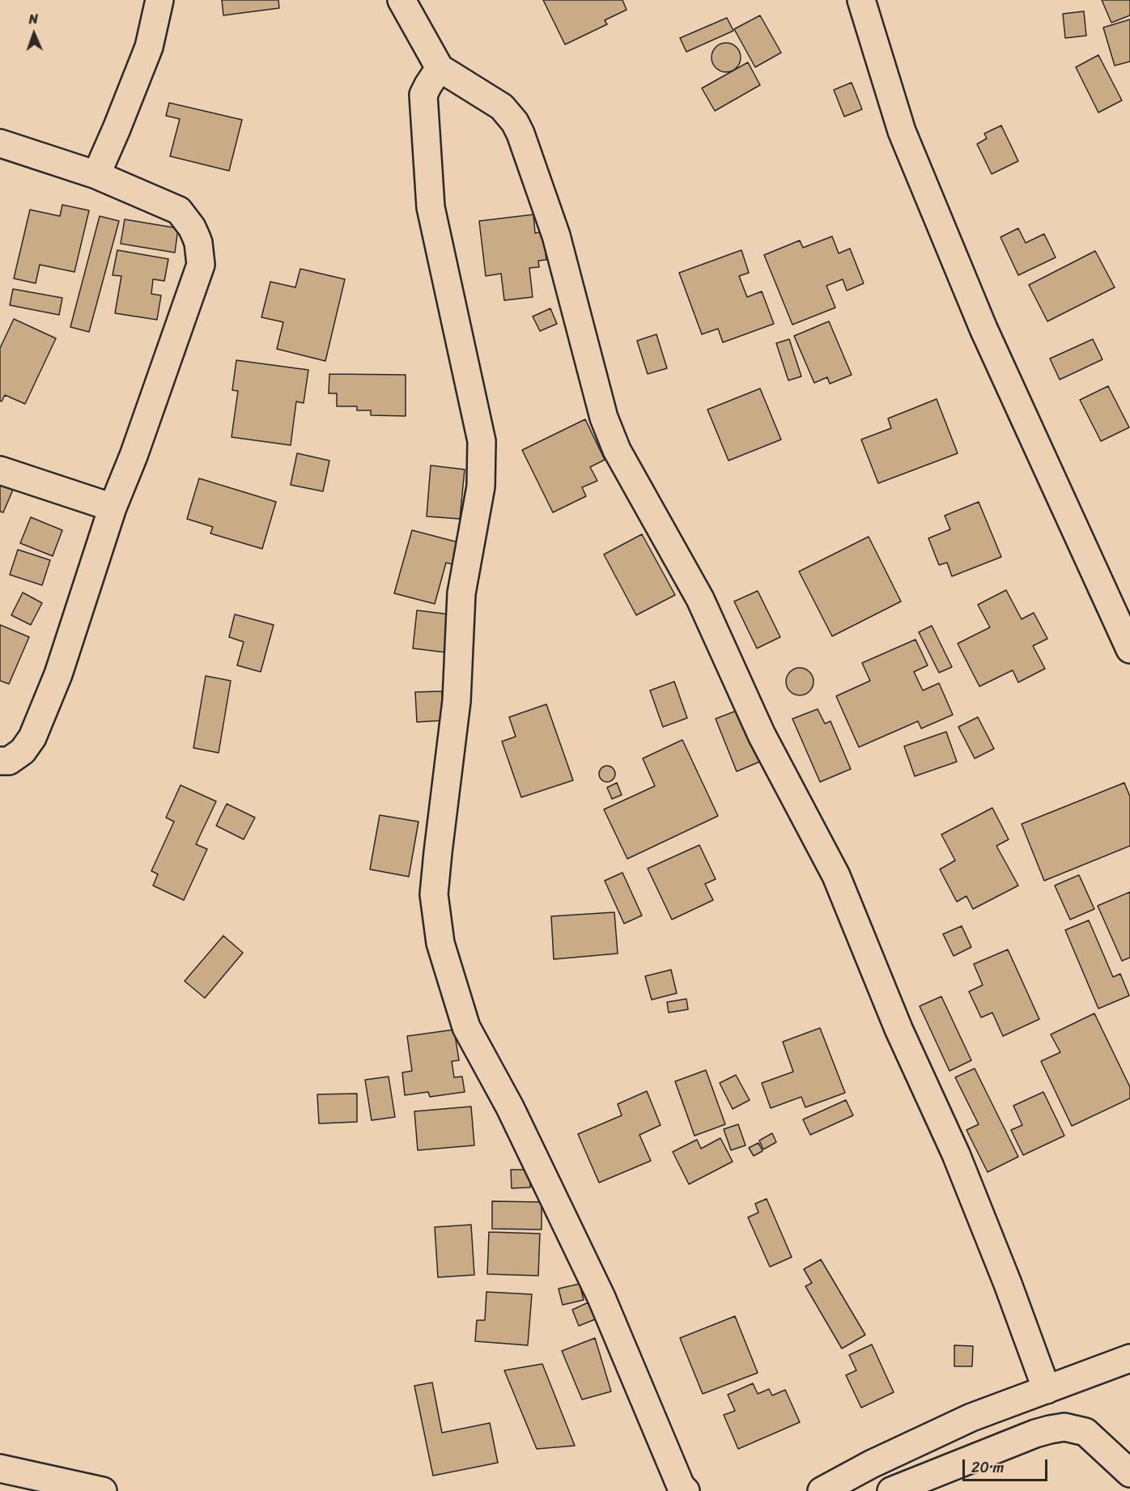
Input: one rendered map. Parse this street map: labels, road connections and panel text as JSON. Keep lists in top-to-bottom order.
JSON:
{
  "scale_bar": "20 m",
  "north": "top"
}
